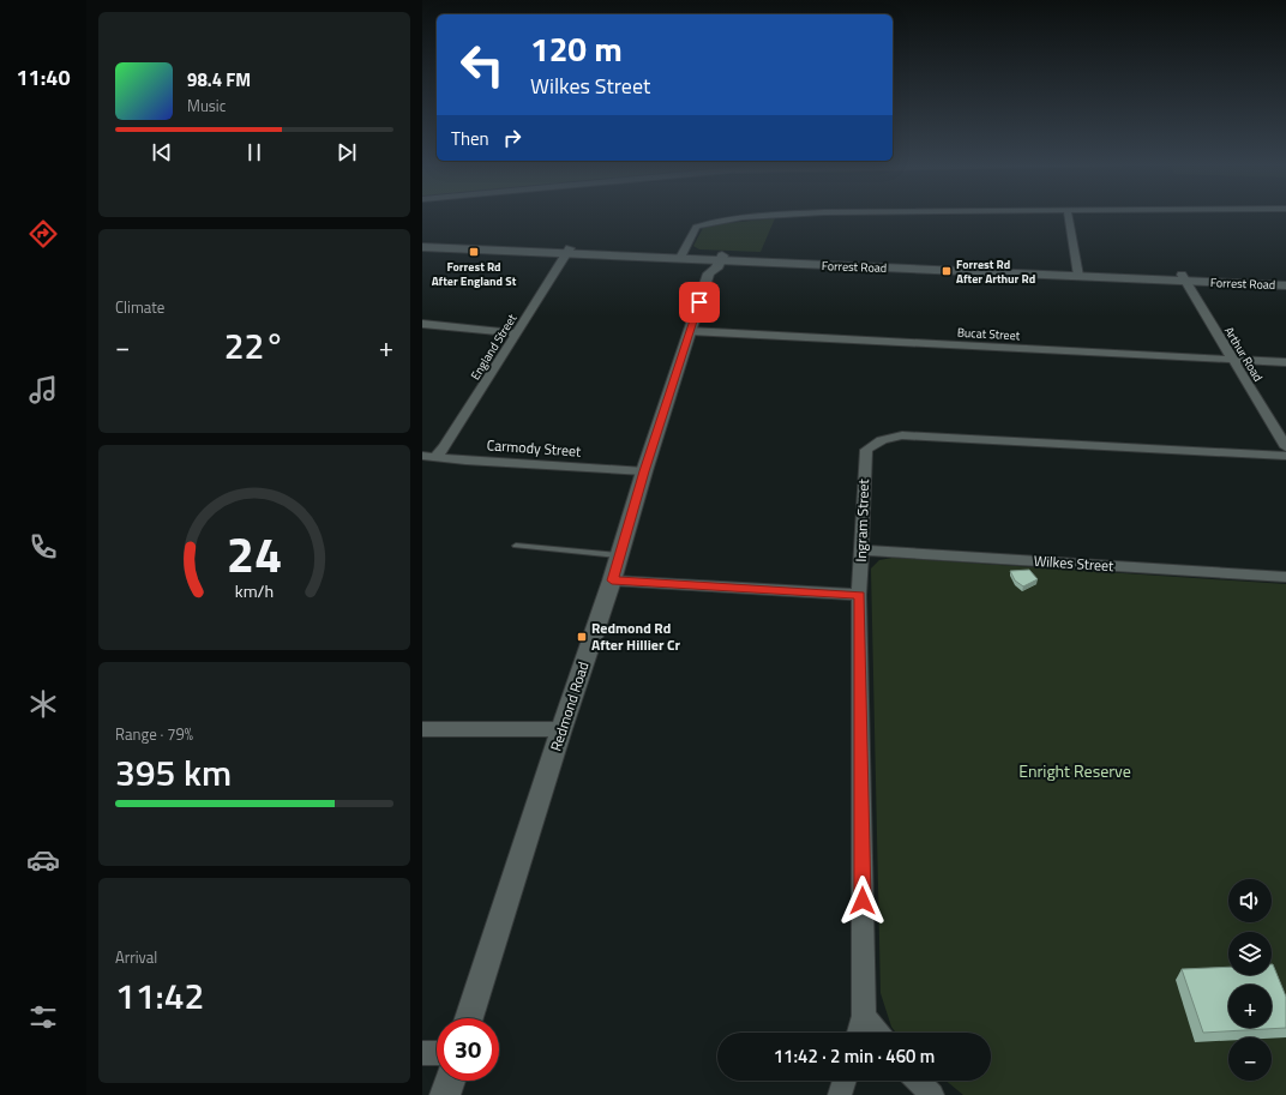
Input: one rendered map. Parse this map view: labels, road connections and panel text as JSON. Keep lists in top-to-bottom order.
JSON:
{
  "streets": {
    "main road": ["Forrest Road"],
    "street": [
      "Bucat Street",
      "England Street",
      "Arthur Road",
      "Carmody Street",
      "Ingram Street",
      "Wilkes Street",
      "Redmond Road"
    ]
  },
  "crossings": [
    ["Forrest Road", "England Street"],
    ["Forrest Road", "Arthur Road"],
    ["Forrest Road", "Redmond Road"],
    ["Bucat Street", "Arthur Road"],
    ["Bucat Street", "Redmond Road"],
    ["England Street", "Carmody Street"],
    ["Carmody Street", "Redmond Road"],
    ["Ingram Street", "Wilkes Street"]
  ],
  "parks": ["Enright Reserve"],
  "places": {
    "transit": ["Forrest Rd After England St", "Forrest Rd After Arthur Rd", "Redmond Rd After Hillier Cr"]
  },
  "page": {
    "tabs": "11:40",
    "turn": ["120 m", "Wilkes Street"],
    "song": ["98.4 FM", "Music"],
    "then": "Then",
    "tile": [
      "Climate",
      ["Range · 79%", "395 km"],
      ["Arrival", "11:42"]
    ],
    "heat": ["−", "22°", "+"],
    "map_buttons": ["+", "−"],
    "limit": "30",
    "trip": "11:42 · 2 min · 460 m",
    "gauge": ["24", "km/h"]
  }
}
